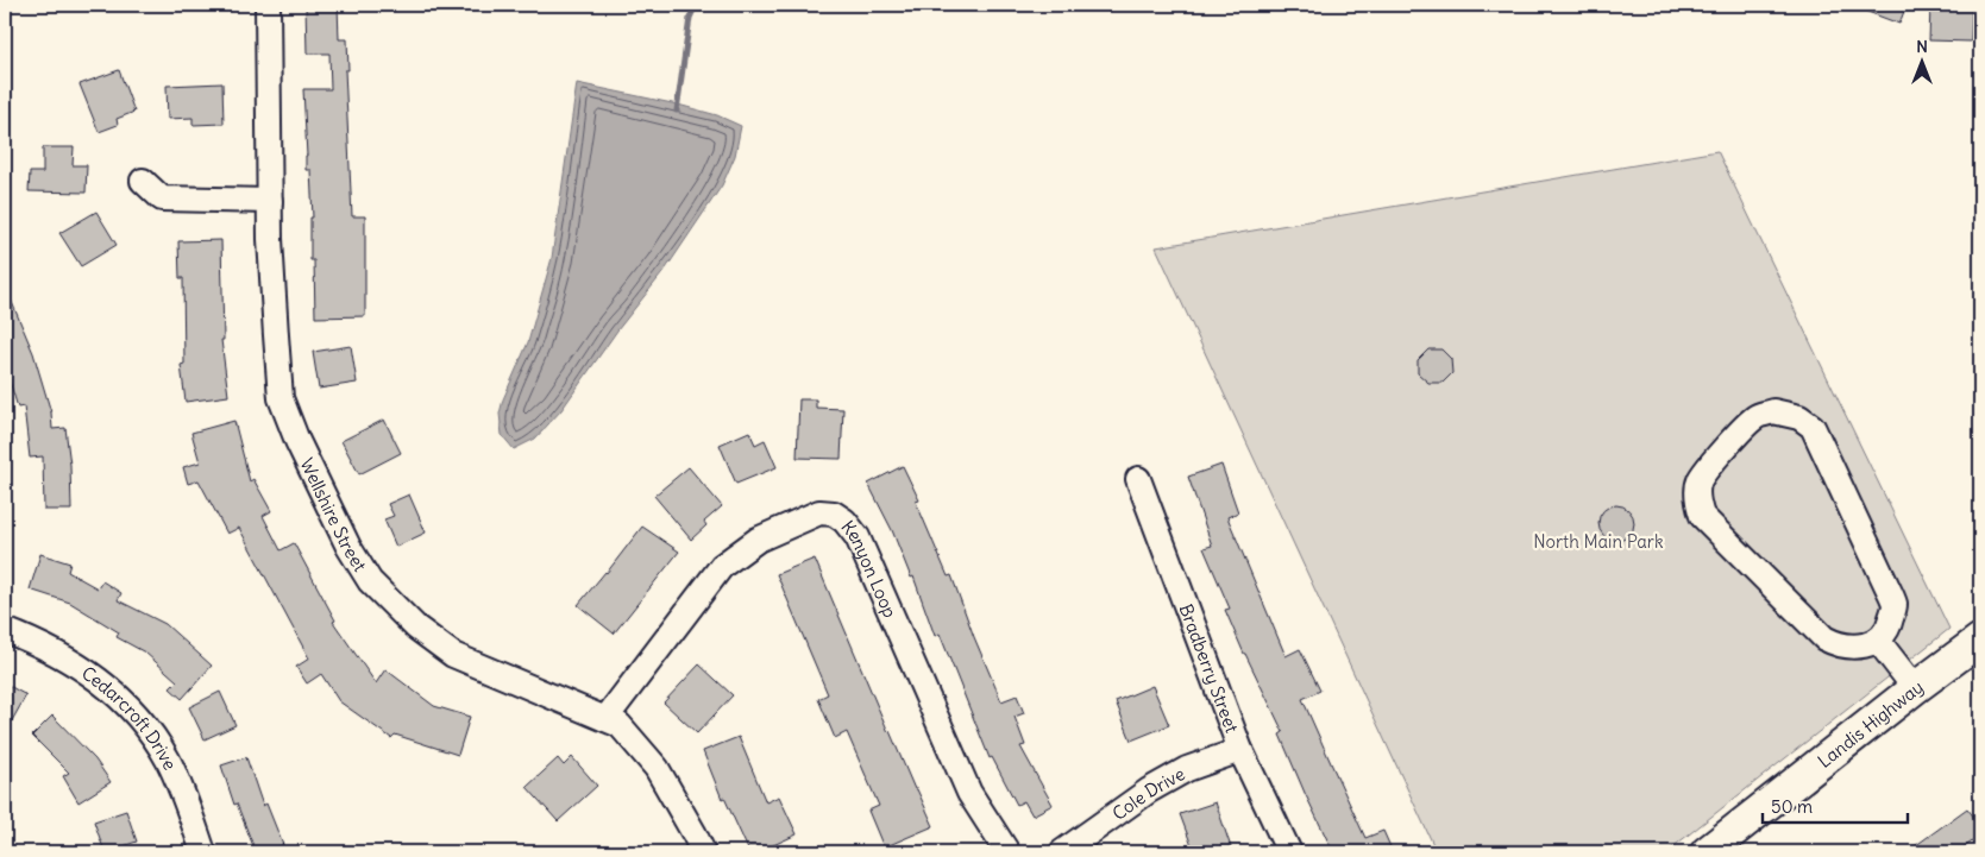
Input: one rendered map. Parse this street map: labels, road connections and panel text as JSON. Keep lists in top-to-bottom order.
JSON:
{
  "streets": {
    "main road": ["Landis Highway"],
    "street": [
      "Wellshire Street",
      "Kenyon Loop",
      "Bradberry Street",
      "Cedarcroft Drive",
      "Cole Drive"
    ]
  },
  "crossings": [
    ["Wellshire Street", "Kenyon Loop"],
    ["Bradberry Street", "Cole Drive"]
  ],
  "parks": ["North Main Park"],
  "scale_bar": "50 m",
  "north": "top"
}
